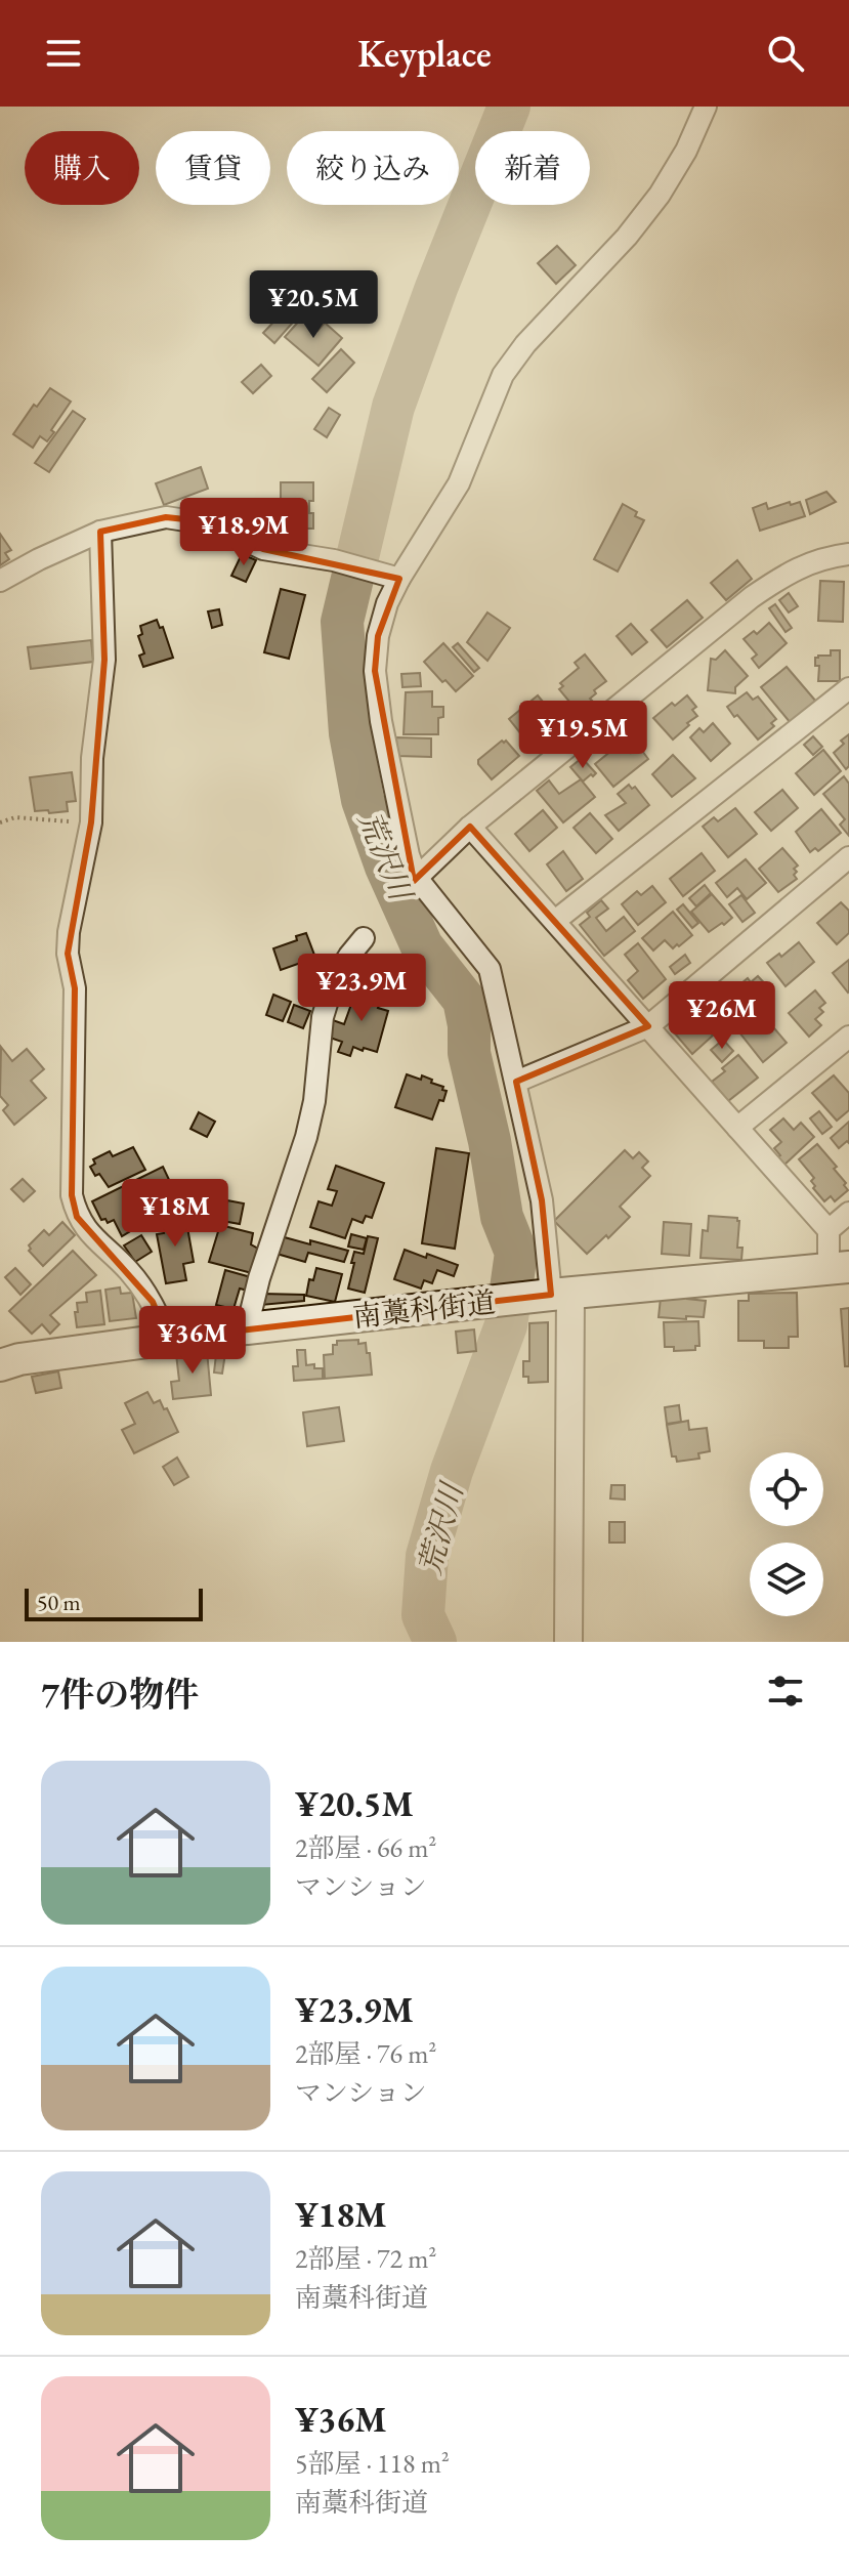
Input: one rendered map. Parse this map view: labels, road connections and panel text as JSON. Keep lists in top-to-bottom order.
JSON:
{
  "streets": {
    "main road": ["南藁科街道"]
  },
  "water": ["荒沢川"],
  "scale_bar": "50 m",
  "page": {
    "header": "Keyplace",
    "chip": [
      "購入",
      "賃貸",
      "絞り込み",
      "新着"
    ],
    "price": [
      "¥20.5M",
      "¥18.9M",
      "¥19.5M",
      "¥23.9M",
      "¥26M",
      "¥18M",
      "¥36M"
    ],
    "scale": "50 m",
    "heading": "7件の物件",
    "list": [
      {
        "name": "¥20.5M",
        "note": "2部屋 · 66 m² · マンション"
      },
      {
        "name": "¥23.9M",
        "note": "2部屋 · 76 m² · マンション"
      },
      {
        "name": "¥18M",
        "note": "2部屋 · 72 m² · 南藁科街道"
      },
      {
        "name": "¥36M",
        "note": "5部屋 · 118 m² · 南藁科街道"
      }
    ]
  }
}
